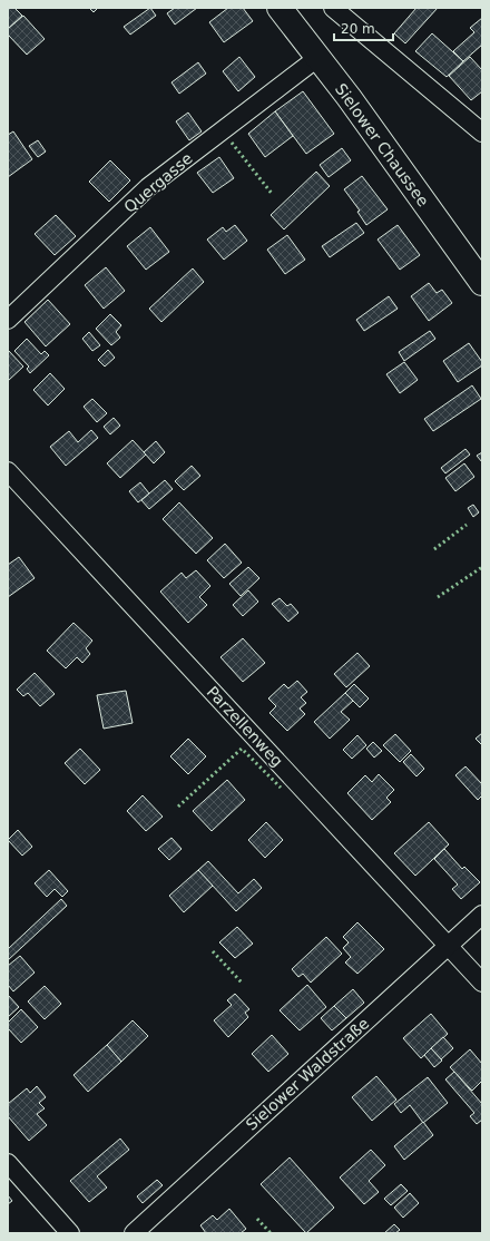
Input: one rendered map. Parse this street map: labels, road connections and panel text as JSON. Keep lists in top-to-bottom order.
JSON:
{
  "streets": {
    "main road": ["Sielower Chaussee"],
    "street": ["Quergasse", "Parzellenweg", "Sielower Waldstraße"]
  },
  "crossings": [
    ["Sielower Chaussee", "Quergasse"],
    ["Parzellenweg", "Sielower Waldstraße"]
  ],
  "scale_bar": "20 m"
}
